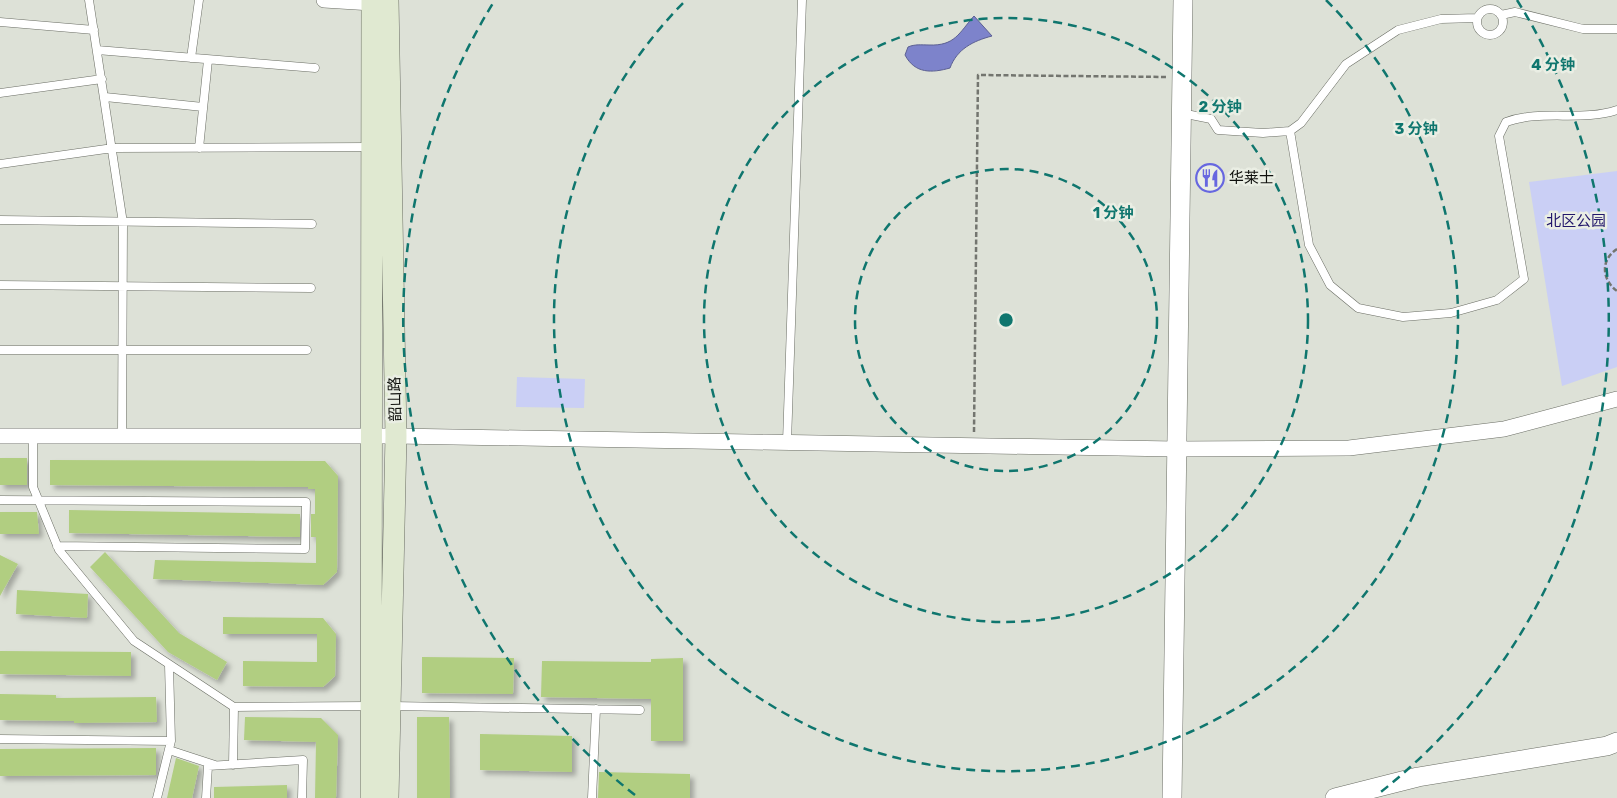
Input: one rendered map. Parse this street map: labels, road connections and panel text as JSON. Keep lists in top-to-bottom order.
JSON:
{
  "streets": {
    "main road": ["韶山路"]
  },
  "parks": ["北区公园"],
  "places": {
    "restaurant": ["华莱士"]
  },
  "rings": [
    "4 分钟",
    "2 分钟",
    "3 分钟",
    "1 分钟"
  ]
}
